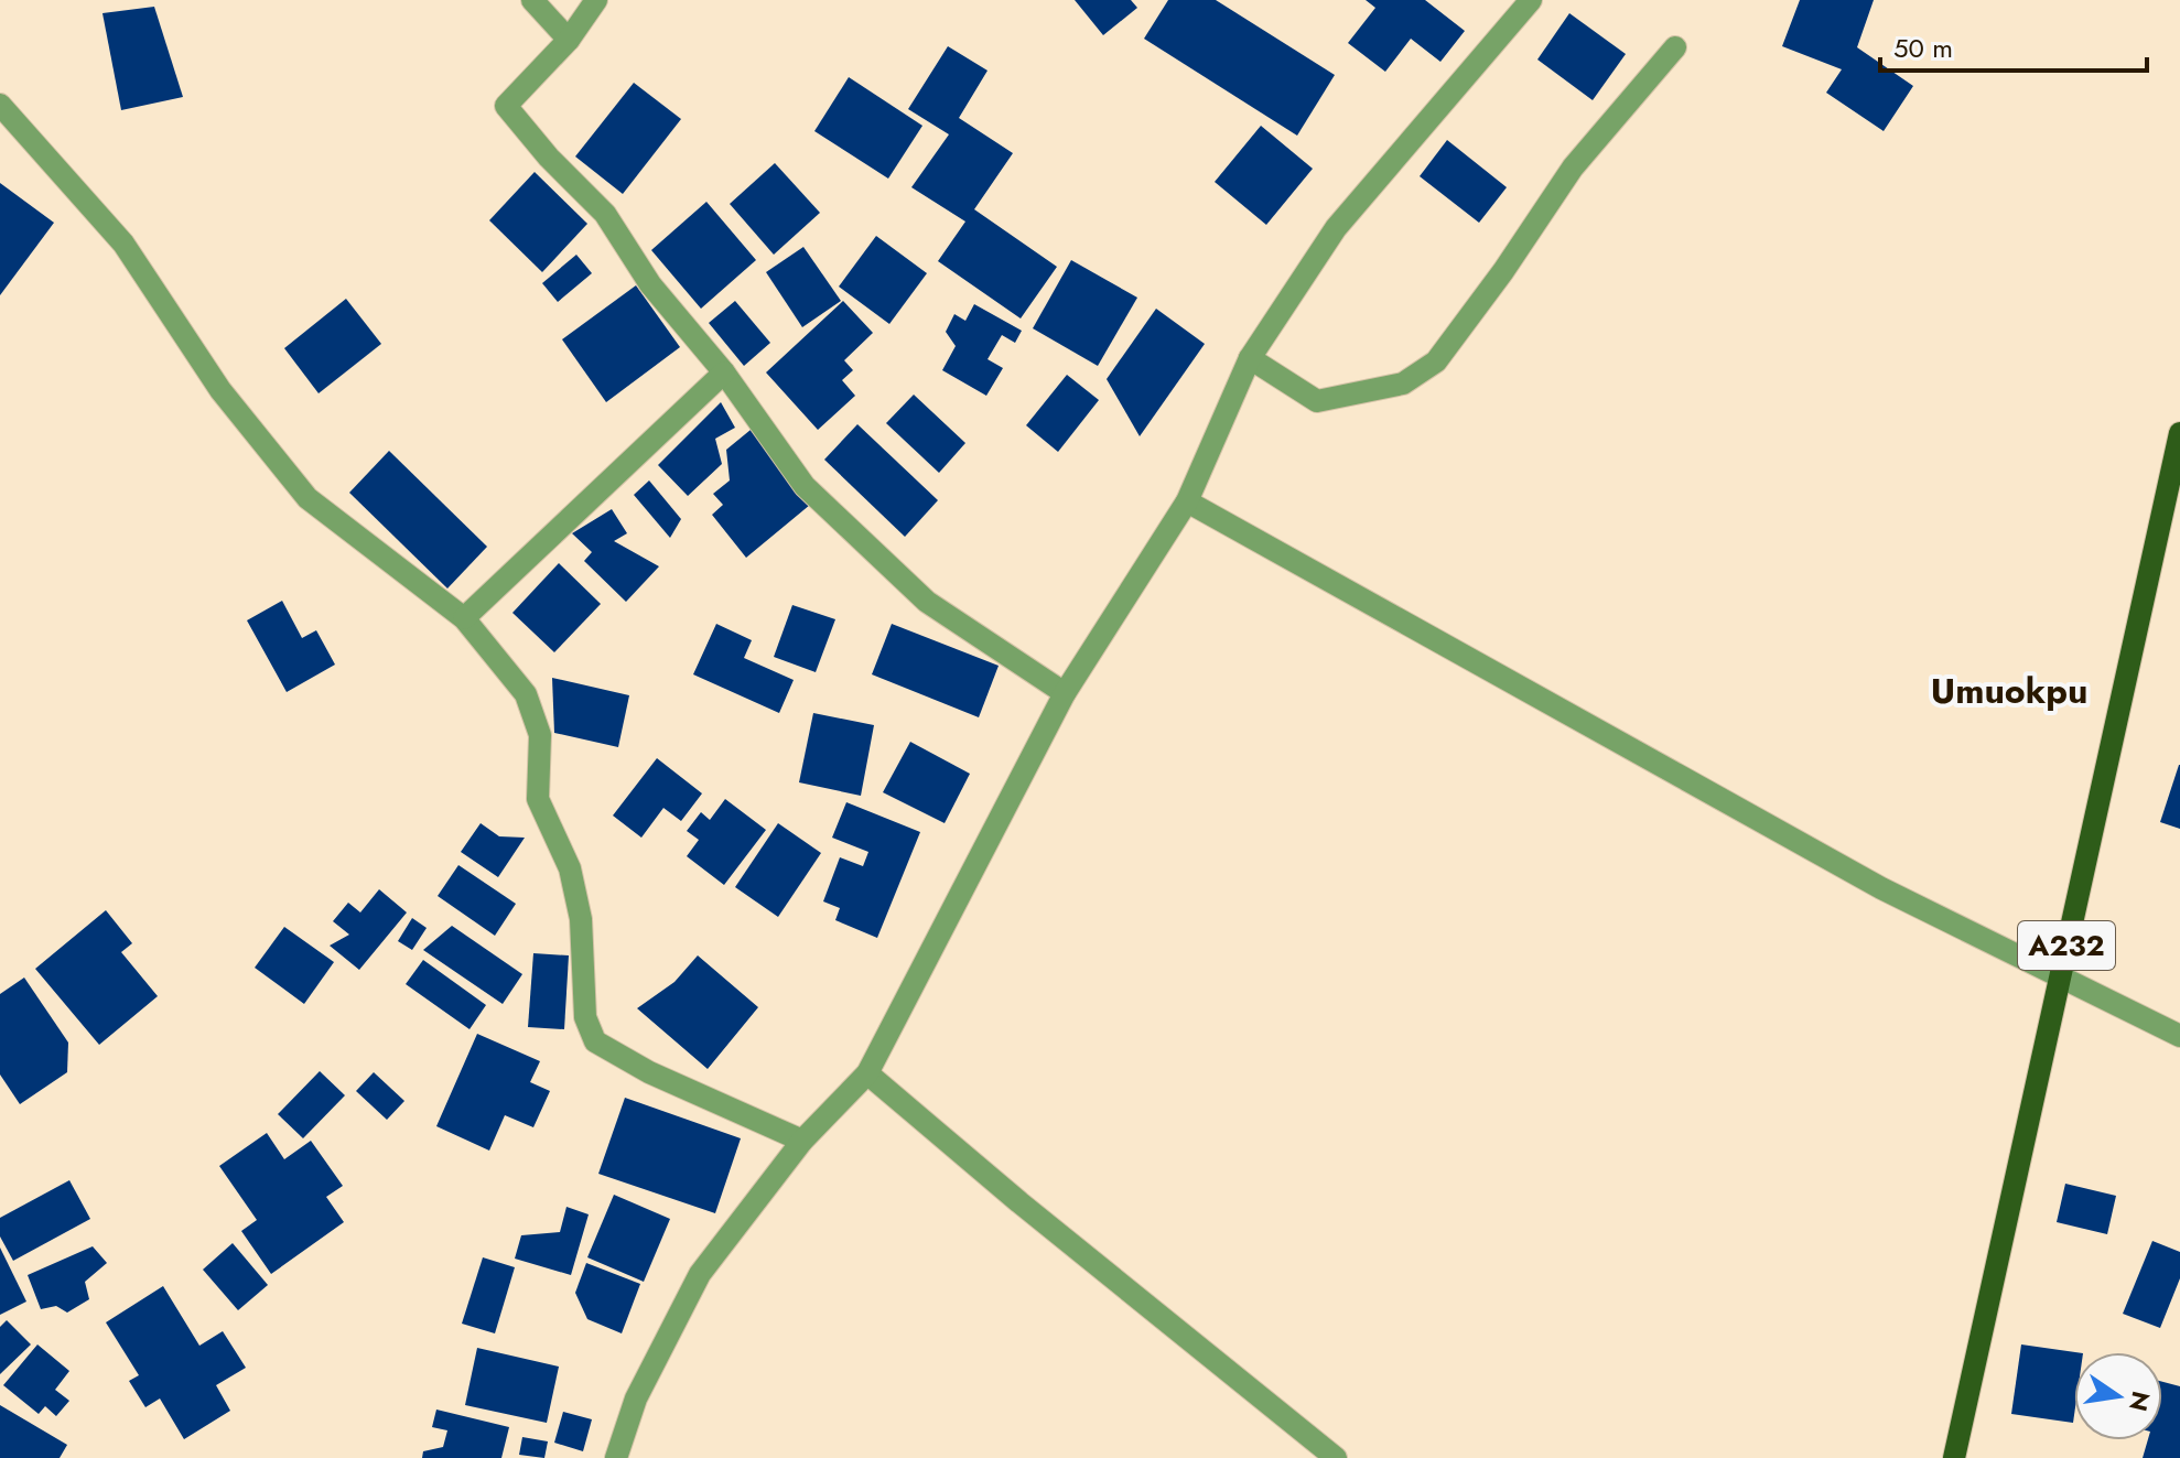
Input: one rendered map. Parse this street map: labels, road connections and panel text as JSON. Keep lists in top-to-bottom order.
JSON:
{
  "streets": {
    "main road": ["A232"]
  },
  "districts": ["Umuokpu"],
  "scale_bar": "50 m",
  "north": "right"
}
